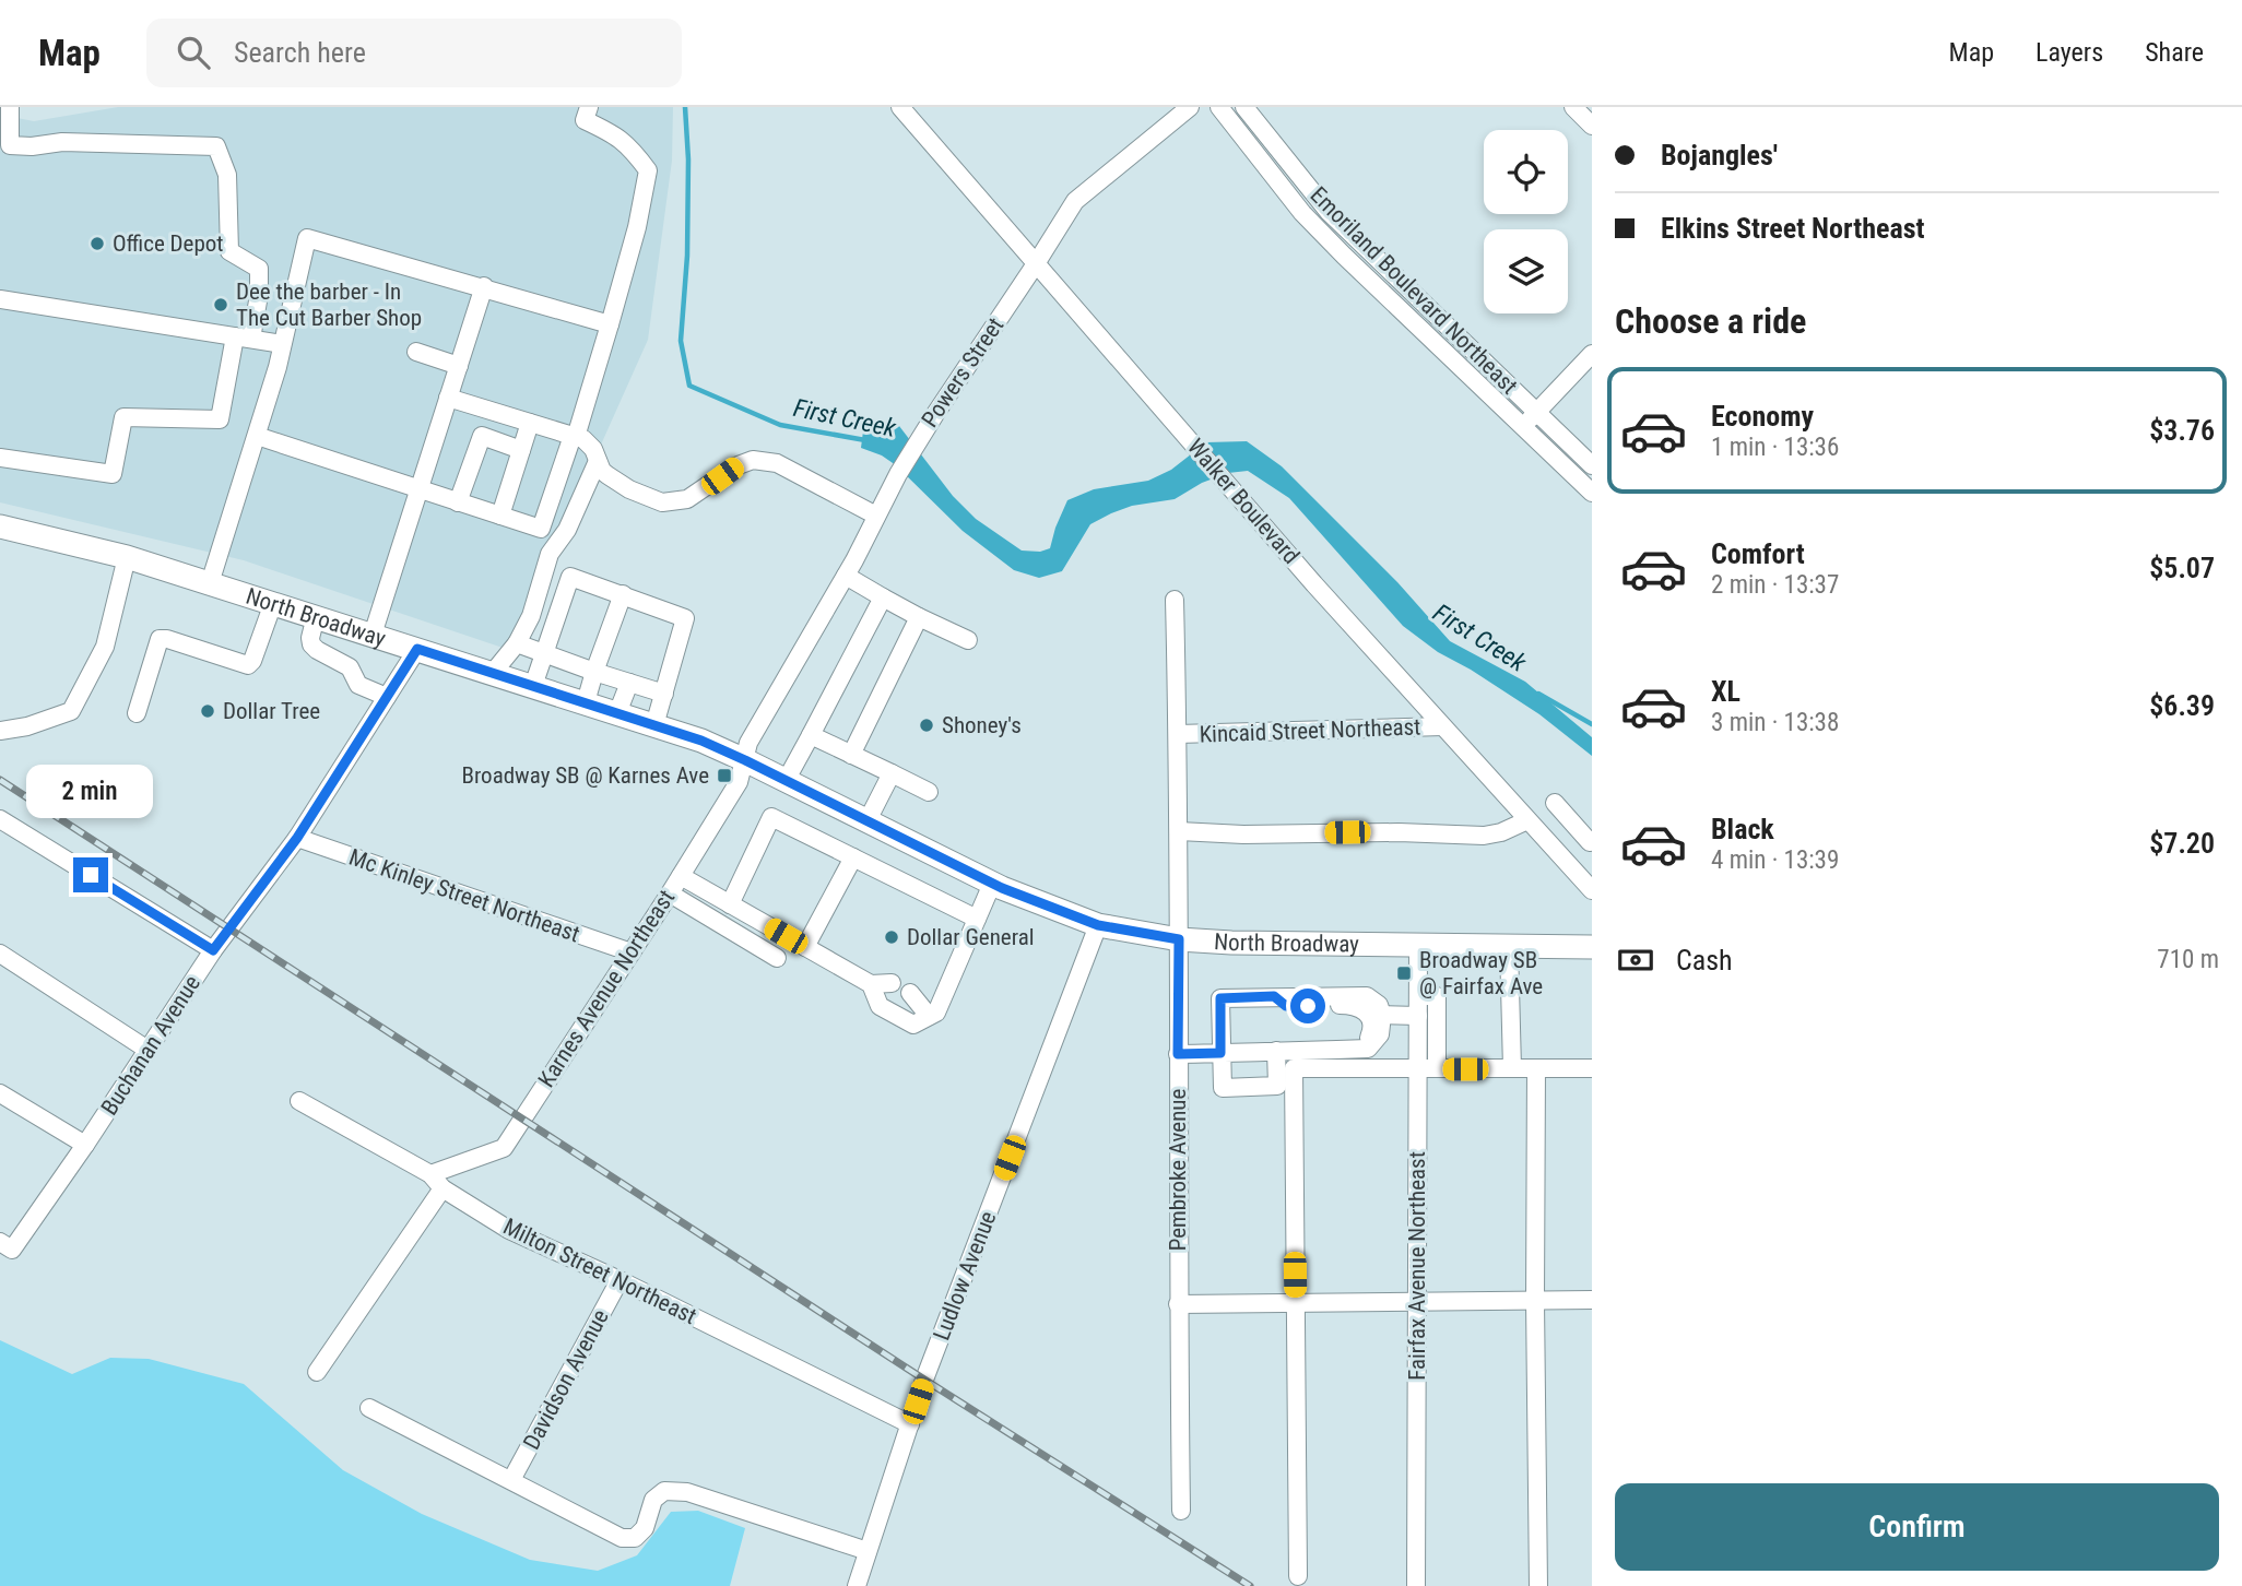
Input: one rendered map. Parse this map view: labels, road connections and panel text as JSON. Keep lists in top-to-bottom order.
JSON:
{
  "streets": {
    "main road": ["North Broadway"],
    "street": [
      "Emoriland Boulevard Northeast",
      "Powers Street",
      "Walker Boulevard",
      "Kincaid Street Northeast",
      "Mc Kinley Street Northeast",
      "Karnes Avenue Northeast",
      "Buchanan Avenue",
      "Pembroke Avenue",
      "Fairfax Avenue Northeast",
      "Milton Street Northeast",
      "Ludlow Avenue",
      "Davidson Avenue"
    ]
  },
  "crossings": [
    ["Powers Street", "Walker Boulevard"],
    ["Powers Street", "North Broadway"],
    ["Powers Street", "Karnes Avenue Northeast"],
    ["Walker Boulevard", "Kincaid Street Northeast"],
    ["North Broadway", "Karnes Avenue Northeast"],
    ["North Broadway", "Buchanan Avenue"],
    ["North Broadway", "Pembroke Avenue"],
    ["North Broadway", "Fairfax Avenue Northeast"],
    ["North Broadway", "Ludlow Avenue"],
    ["Kincaid Street Northeast", "Pembroke Avenue"],
    ["Mc Kinley Street Northeast", "Karnes Avenue Northeast"],
    ["Mc Kinley Street Northeast", "Buchanan Avenue"],
    ["Karnes Avenue Northeast", "Milton Street Northeast"],
    ["Milton Street Northeast", "Ludlow Avenue"],
    ["Milton Street Northeast", "Davidson Avenue"]
  ],
  "water": ["First Creek"],
  "places": {
    "other": [
      "Office Depot",
      "Dee the barber - In The Cut Barber Shop",
      "Dollar Tree",
      "Shoney's",
      "Dollar General"
    ],
    "transit": ["Broadway SB @ Karnes Ave", "Broadway SB @ Fairfax Ave"]
  },
  "page": {
    "header": "Map",
    "search": "Search here",
    "nav": ["Map", "Layers", "Share"],
    "banner": ["Bojangles'", "Elkins Street Northeast"],
    "heading": "Choose a ride",
    "list": [
      {
        "name": "Economy",
        "note": "1 min · 13:36",
        "value": "$3.76"
      },
      {
        "name": "Comfort",
        "note": "2 min · 13:37",
        "value": "$5.07"
      },
      {
        "name": "XL",
        "note": "3 min · 13:38",
        "value": "$6.39"
      },
      {
        "name": "Black",
        "note": "4 min · 13:39",
        "value": "$7.20"
      }
    ],
    "bubble": "2 min",
    "pay": ["Cash", "710 m"],
    "buttons": "Confirm"
  }
}
